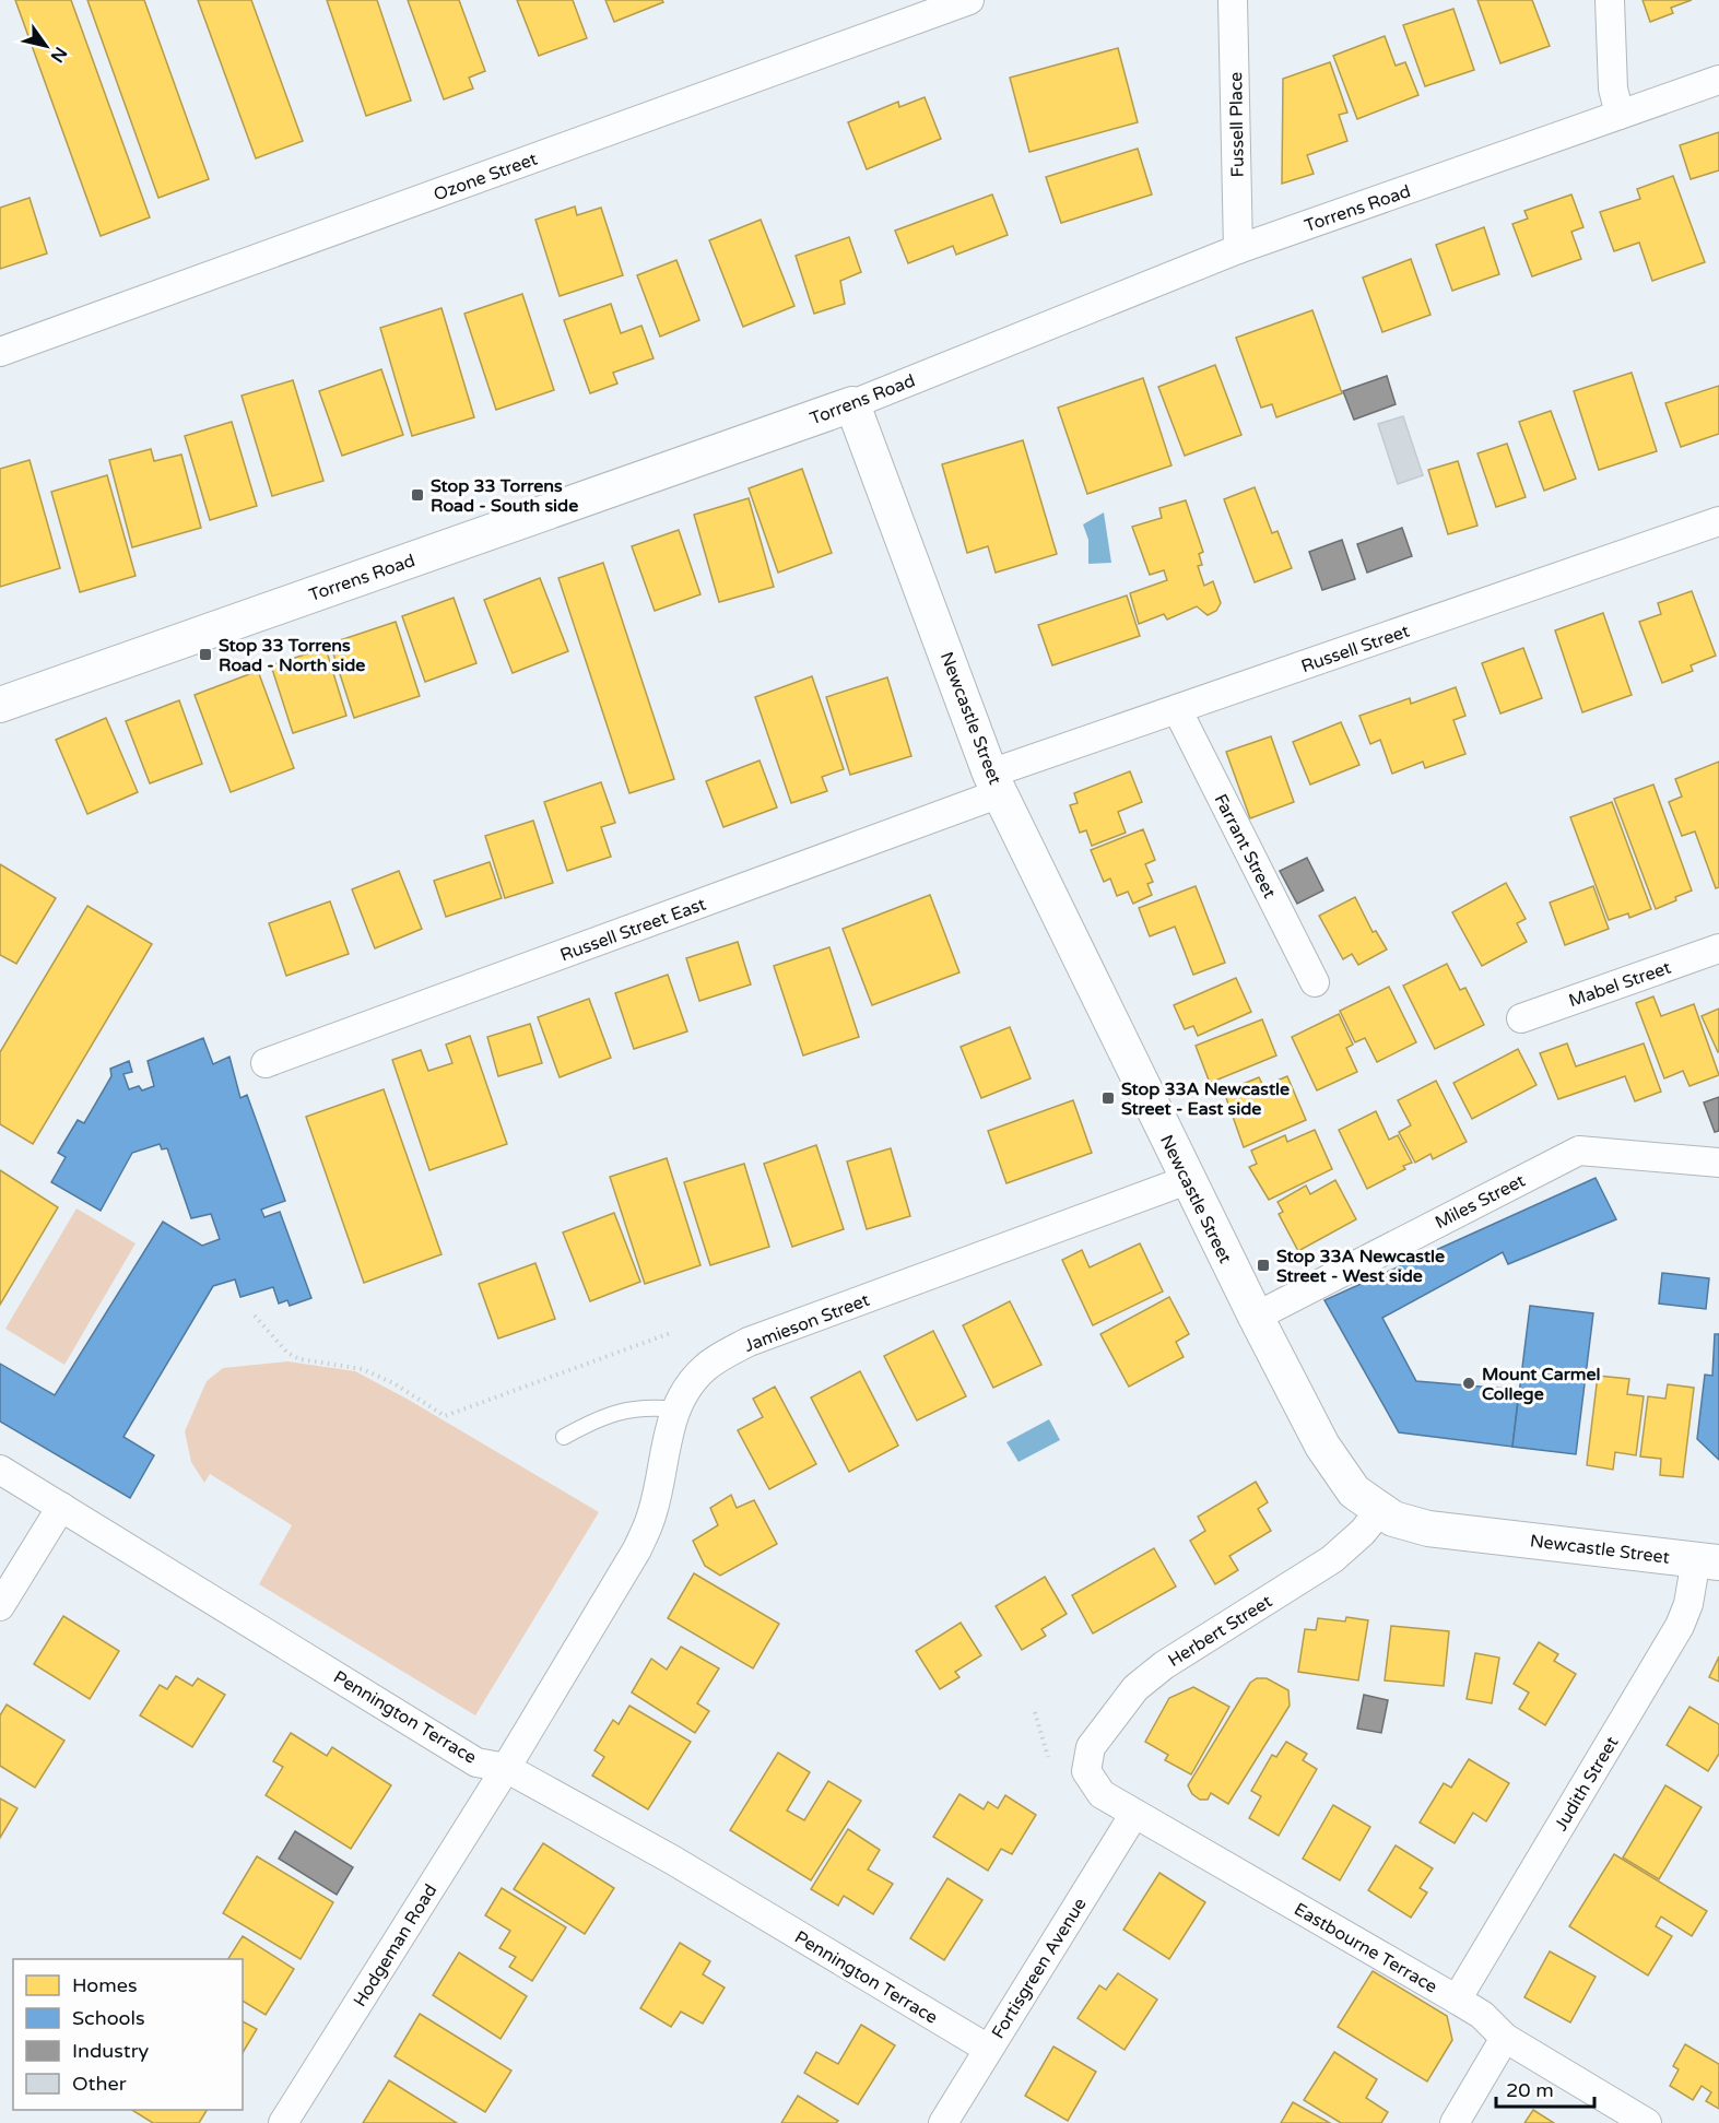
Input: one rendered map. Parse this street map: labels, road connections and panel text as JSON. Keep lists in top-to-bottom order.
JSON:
{
  "streets": {
    "street": [
      "Fussell Place",
      "Ozone Street",
      "Torrens Road",
      "Russell Street",
      "Newcastle Street",
      "Farrant Street",
      "Russell Street East",
      "Mabel Street",
      "Miles Street",
      "Jamieson Street",
      "Herbert Street",
      "Pennington Terrace",
      "Judith Street",
      "Hodgeman Road",
      "Eastbourne Terrace",
      "Fortisgreen Avenue"
    ]
  },
  "crossings": [
    ["Fussell Place", "Torrens Road"],
    ["Torrens Road", "Newcastle Street"],
    ["Russell Street", "Newcastle Street"],
    ["Russell Street", "Farrant Street"],
    ["Russell Street", "Russell Street East"],
    ["Newcastle Street", "Russell Street East"],
    ["Newcastle Street", "Miles Street"],
    ["Newcastle Street", "Jamieson Street"],
    ["Newcastle Street", "Herbert Street"],
    ["Newcastle Street", "Judith Street"],
    ["Jamieson Street", "Pennington Terrace"],
    ["Jamieson Street", "Hodgeman Road"],
    ["Herbert Street", "Eastbourne Terrace"],
    ["Pennington Terrace", "Hodgeman Road"],
    ["Pennington Terrace", "Fortisgreen Avenue"],
    ["Judith Street", "Eastbourne Terrace"],
    ["Eastbourne Terrace", "Fortisgreen Avenue"]
  ],
  "places": {
    "transit": [
      "Stop 33 Torrens Road - South side",
      "Stop 33 Torrens Road - North side",
      "Stop 33A Newcastle Street - East side",
      "Stop 33A Newcastle Street - West side"
    ],
    "other": ["Mount Carmel College"]
  },
  "legend": [
    "Homes",
    "Schools",
    "Industry",
    "Other"
  ],
  "scale_bar": "20 m",
  "north": "bottom right"
}
